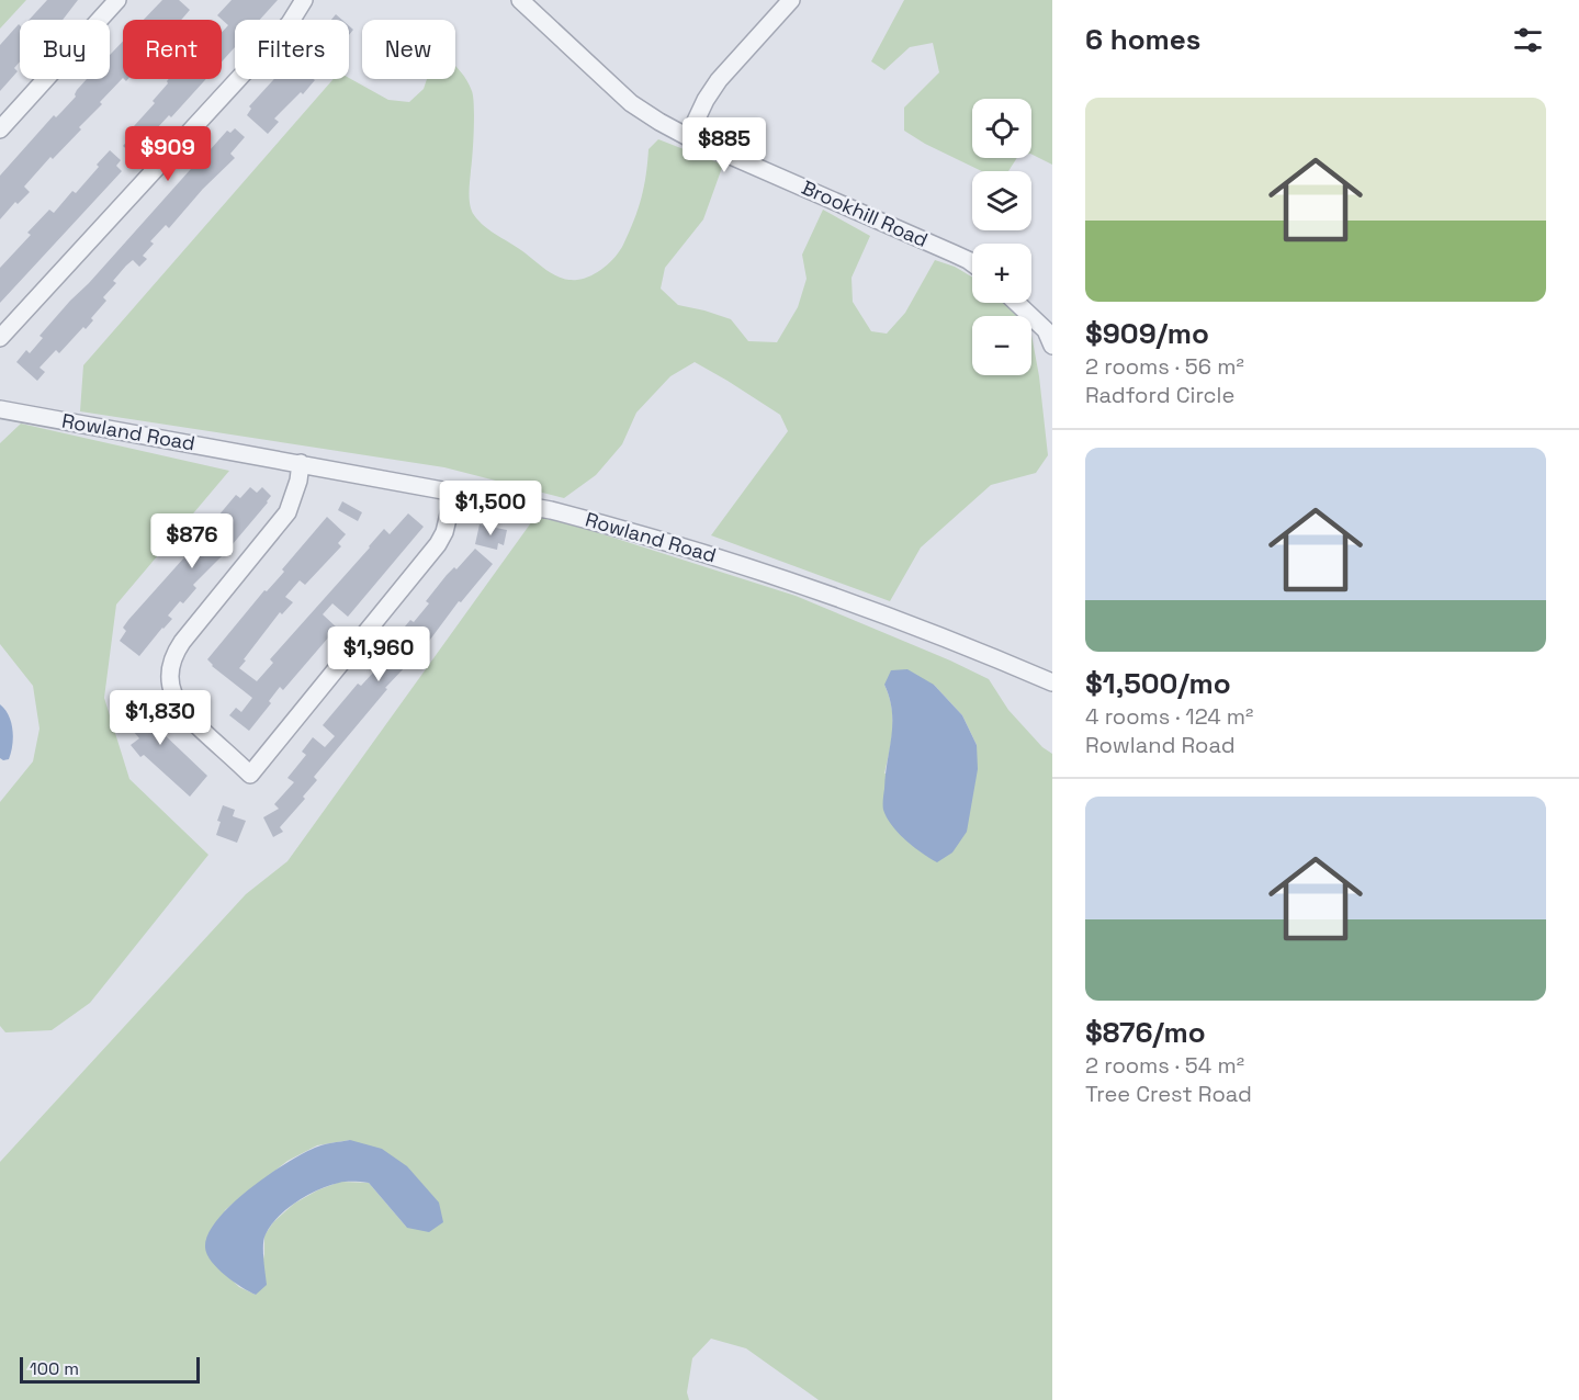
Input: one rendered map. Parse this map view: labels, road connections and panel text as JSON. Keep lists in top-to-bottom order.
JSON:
{
  "streets": {
    "street": ["Brookhill Road", "Rowland Road"]
  },
  "scale_bar": "100 m",
  "page": {
    "heading": "6 homes",
    "chip": [
      "Buy",
      "Rent",
      "Filters",
      "New"
    ],
    "list": [
      {
        "name": "$909/mo",
        "note": "2 rooms · 56 m² · Radford Circle"
      },
      {
        "name": "$1,500/mo",
        "note": "4 rooms · 124 m² · Rowland Road"
      },
      {
        "name": "$876/mo",
        "note": "2 rooms · 54 m² · Tree Crest Road"
      }
    ],
    "map_buttons": ["+", "−"],
    "price": [
      "$885",
      "$909",
      "$1,500",
      "$876",
      "$1,960",
      "$1,830"
    ],
    "scale": "100 m"
  }
}
